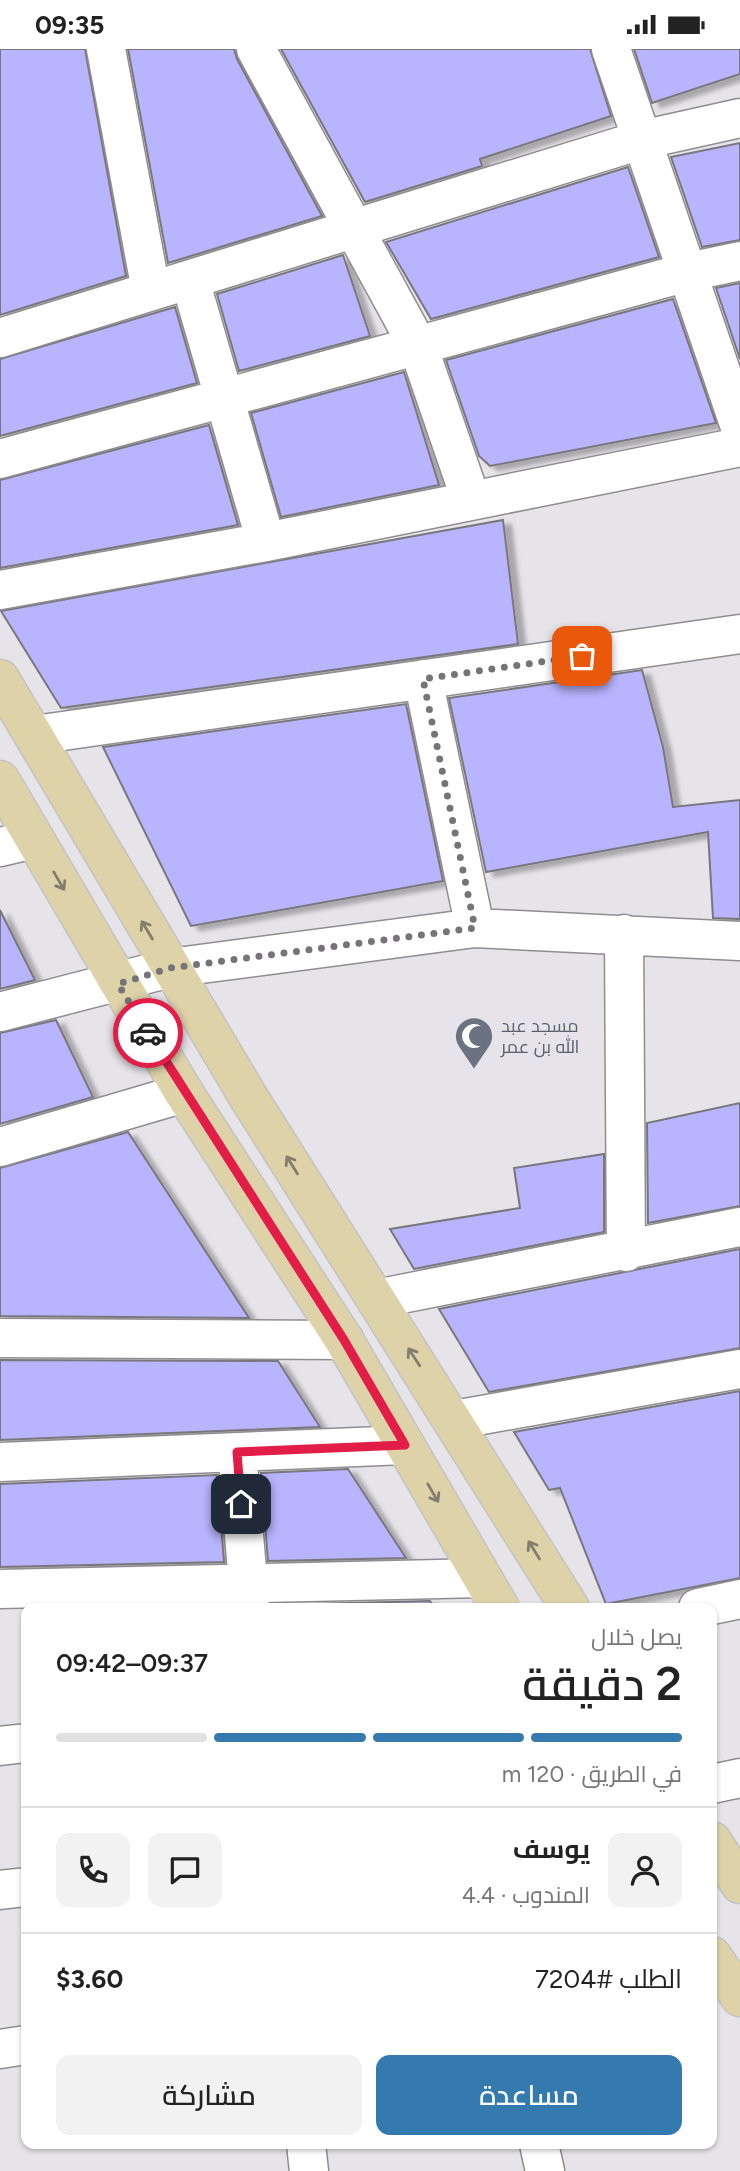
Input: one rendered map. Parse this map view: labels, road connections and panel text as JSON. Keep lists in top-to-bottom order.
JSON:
{
  "places": {
    "mosque": ["مسجد عبد الله بن عمر"]
  },
  "page": {
    "status": "09:35",
    "heading": ["2 دقيقة", "يصل خلال", "09:37–09:42"],
    "panel": [
      "يوسف",
      "المندوب · 4.4",
      "الطلب #7204",
      "$3.60"
    ],
    "bar": "في الطريق · 120 m",
    "buttons": ["مساعدة", "مشاركة"]
  }
}
